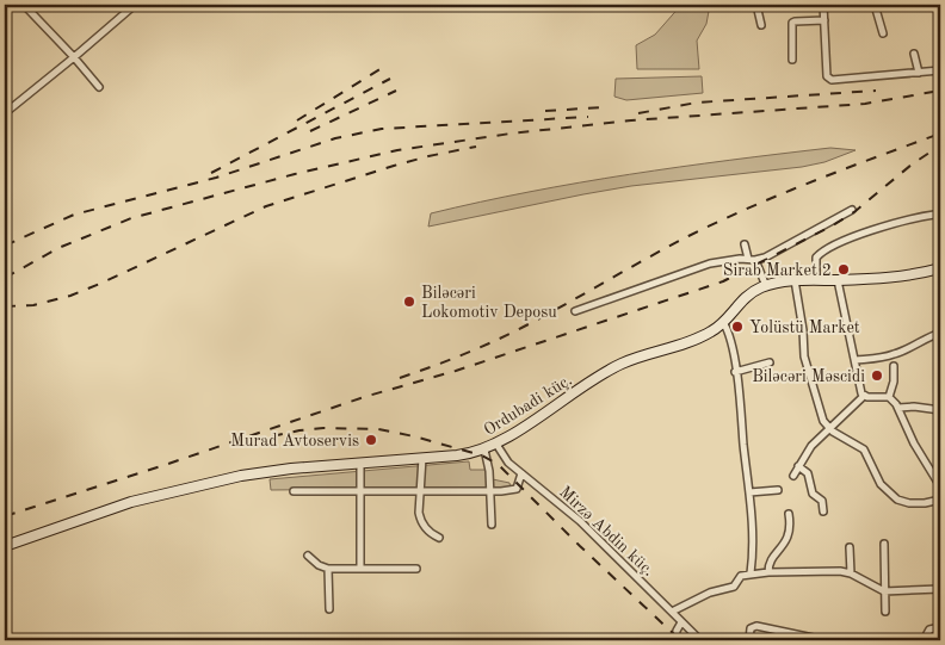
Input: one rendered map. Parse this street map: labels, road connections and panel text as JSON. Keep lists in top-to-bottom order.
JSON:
{
  "streets": {
    "main road": ["Ordubadi küç."],
    "street": ["Mirzə Abdin küç."]
  },
  "crossings": [
    ["Ordubadi küç.", "Mirzə Abdin küç."]
  ],
  "places": [
    "Sirab Market 2",
    "Biləcəri Lokomotiv Deposu",
    "Yolüstü Market",
    "Biləcəri Məscidi",
    "Murad Avtoservis"
  ]
}
